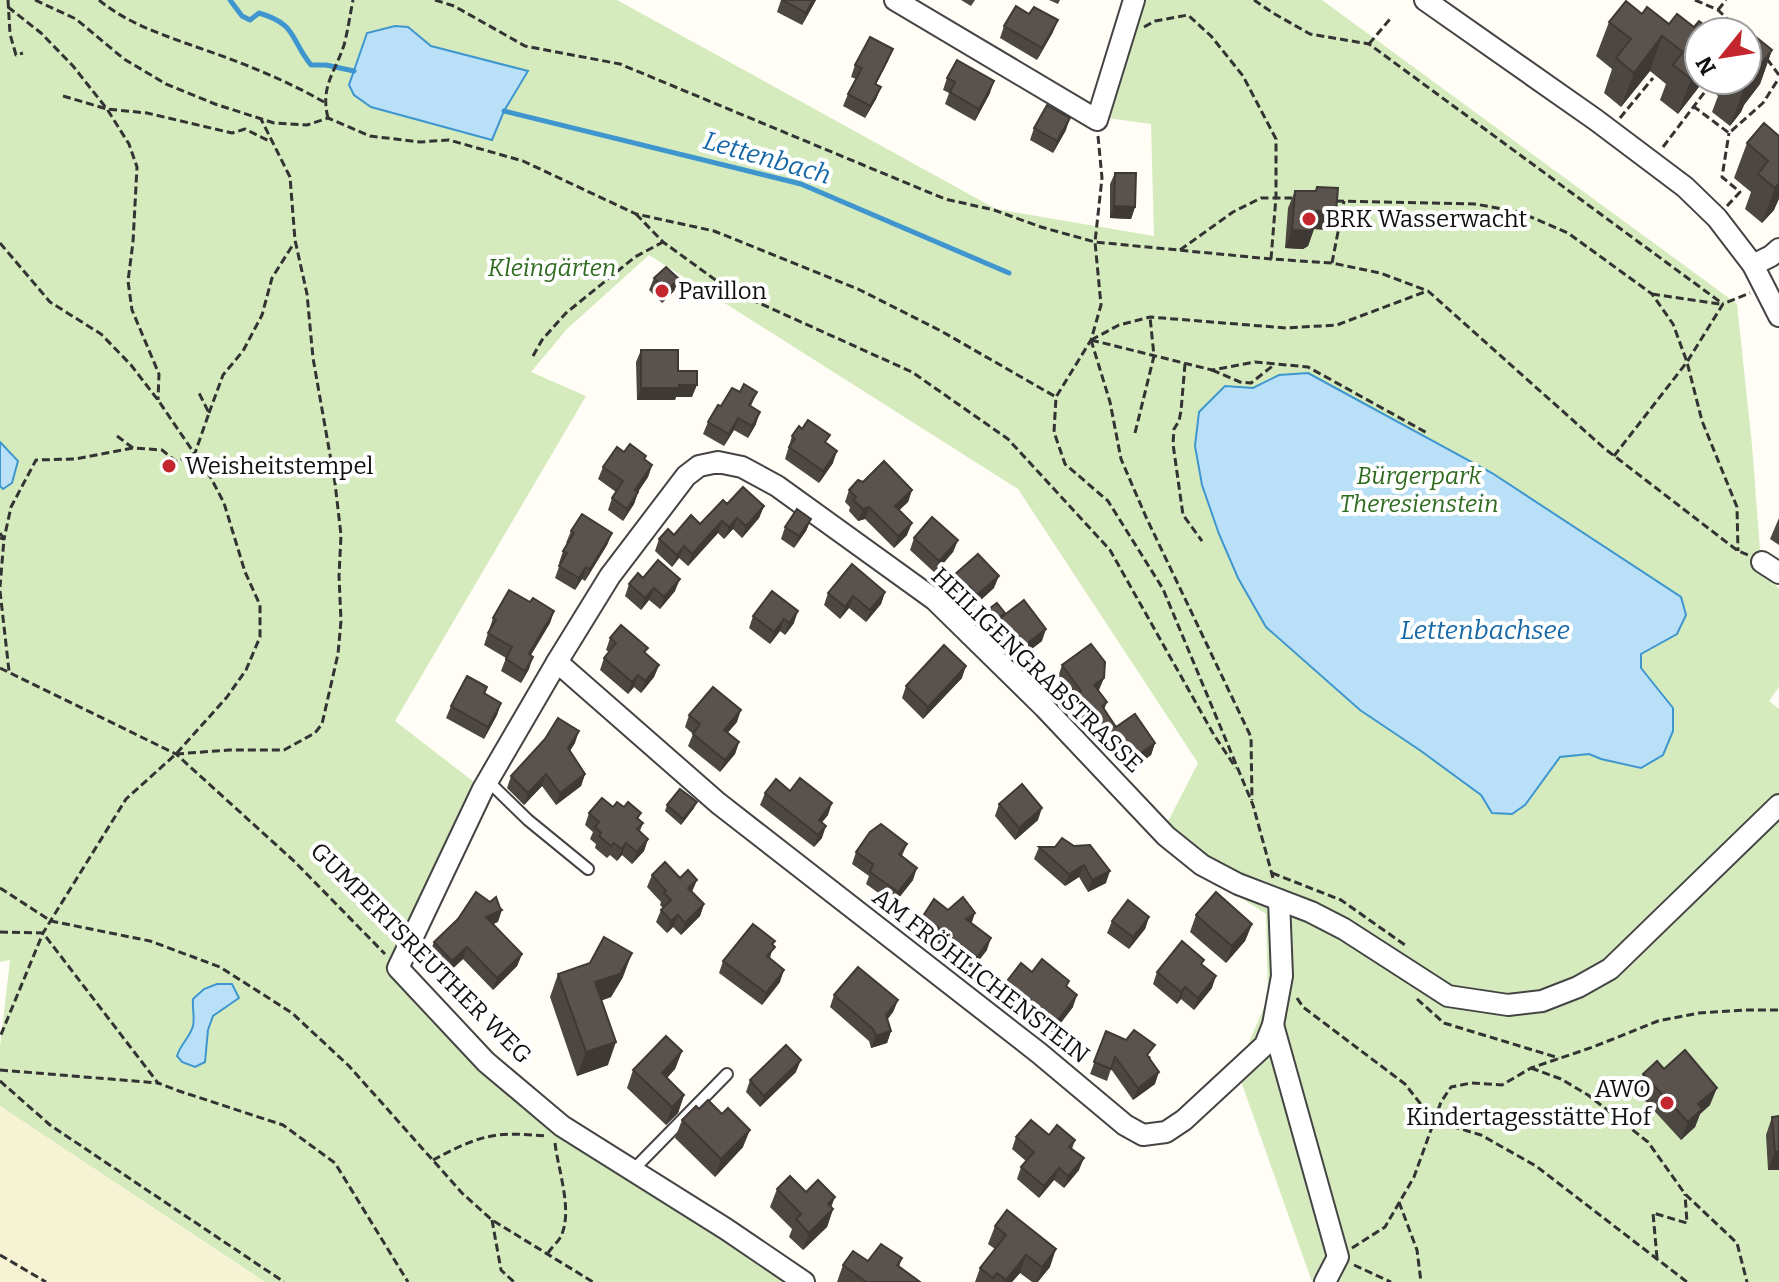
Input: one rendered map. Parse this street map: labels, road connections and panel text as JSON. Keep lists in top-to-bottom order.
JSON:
{
  "streets": {
    "street": ["HEILIGENGRABSTRASSE", "GUMPERTSREUTHER WEG", "AM FRÖHLICHENSTEIN"]
  },
  "crossings": [
    ["HEILIGENGRABSTRASSE", "GUMPERTSREUTHER WEG"],
    ["HEILIGENGRABSTRASSE", "AM FRÖHLICHENSTEIN"]
  ],
  "water": ["Lettenbach", "Lettenbachsee"],
  "parks": ["Kleingärten", "Bürgerpark Theresienstein"],
  "places": [
    "BRK Wasserwacht",
    "Pavillon",
    "Weisheitstempel",
    "AWO Kindertagesstätte Hof"
  ],
  "north": "bottom left"
}
